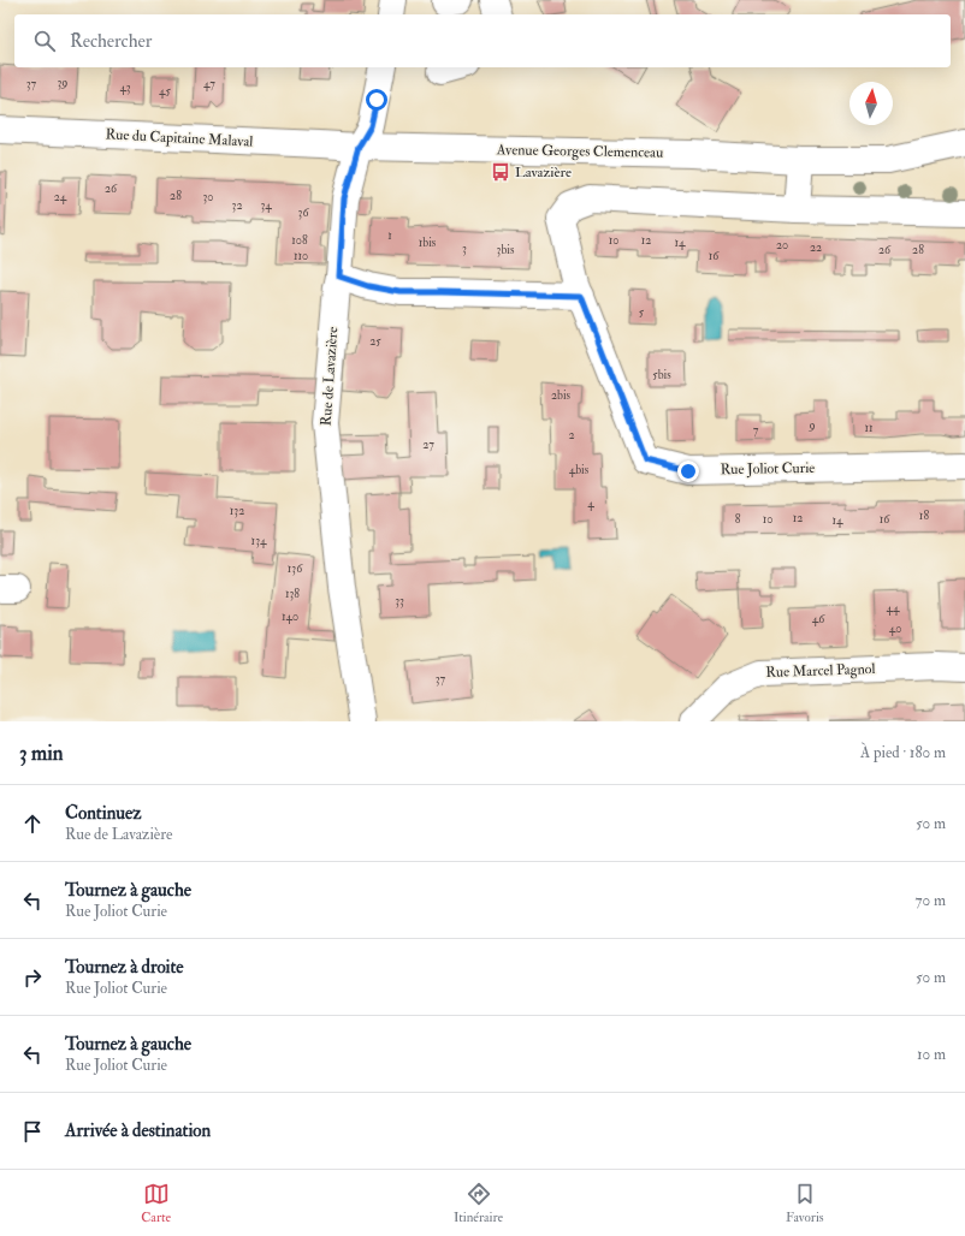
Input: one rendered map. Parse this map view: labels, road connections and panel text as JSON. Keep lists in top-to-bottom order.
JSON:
{
  "streets": {
    "street": [
      "Rue du Capitaine Malaval",
      "Avenue Georges Clemenceau",
      "Rue de Lavazière",
      "Rue Joliot Curie",
      "Rue Marcel Pagnol"
    ]
  },
  "crossings": [
    ["Rue du Capitaine Malaval", "Avenue Georges Clemenceau"],
    ["Rue du Capitaine Malaval", "Rue de Lavazière"],
    ["Avenue Georges Clemenceau", "Rue de Lavazière"]
  ],
  "places": {
    "bus stop": ["Lavazière"]
  },
  "house_numbers": [
    "39",
    "37",
    "47",
    "43",
    "45",
    "26",
    "28",
    "24",
    "30",
    "32",
    "34",
    "36",
    "1",
    "108",
    "10",
    "12",
    "1bis",
    "14",
    "20",
    "22",
    "3",
    "3bis",
    "26",
    "28",
    "110",
    "16",
    "5",
    "25",
    "5bis",
    "2bis",
    "9",
    "11",
    "7",
    "2",
    "27",
    "4bis",
    "4",
    "132",
    "18",
    "12",
    "8",
    "10",
    "16",
    "14",
    "134",
    "136",
    "138",
    "33",
    "44",
    "140",
    "46",
    "40",
    "37"
  ],
  "north": "top",
  "page": {
    "search": "Rechercher",
    "heading": ["3 min", "À pied · 180 m"],
    "list": [
      ["Continuez", "Rue de Lavazière", "50 m"],
      ["Tournez à gauche", "Rue Joliot Curie", "70 m"],
      ["Tournez à droite", "Rue Joliot Curie", "50 m"],
      ["Tournez à gauche", "Rue Joliot Curie", "10 m"],
      "Arrivée à destination"
    ],
    "nav": ["Carte", "Itinéraire", "Favoris"]
  }
}
